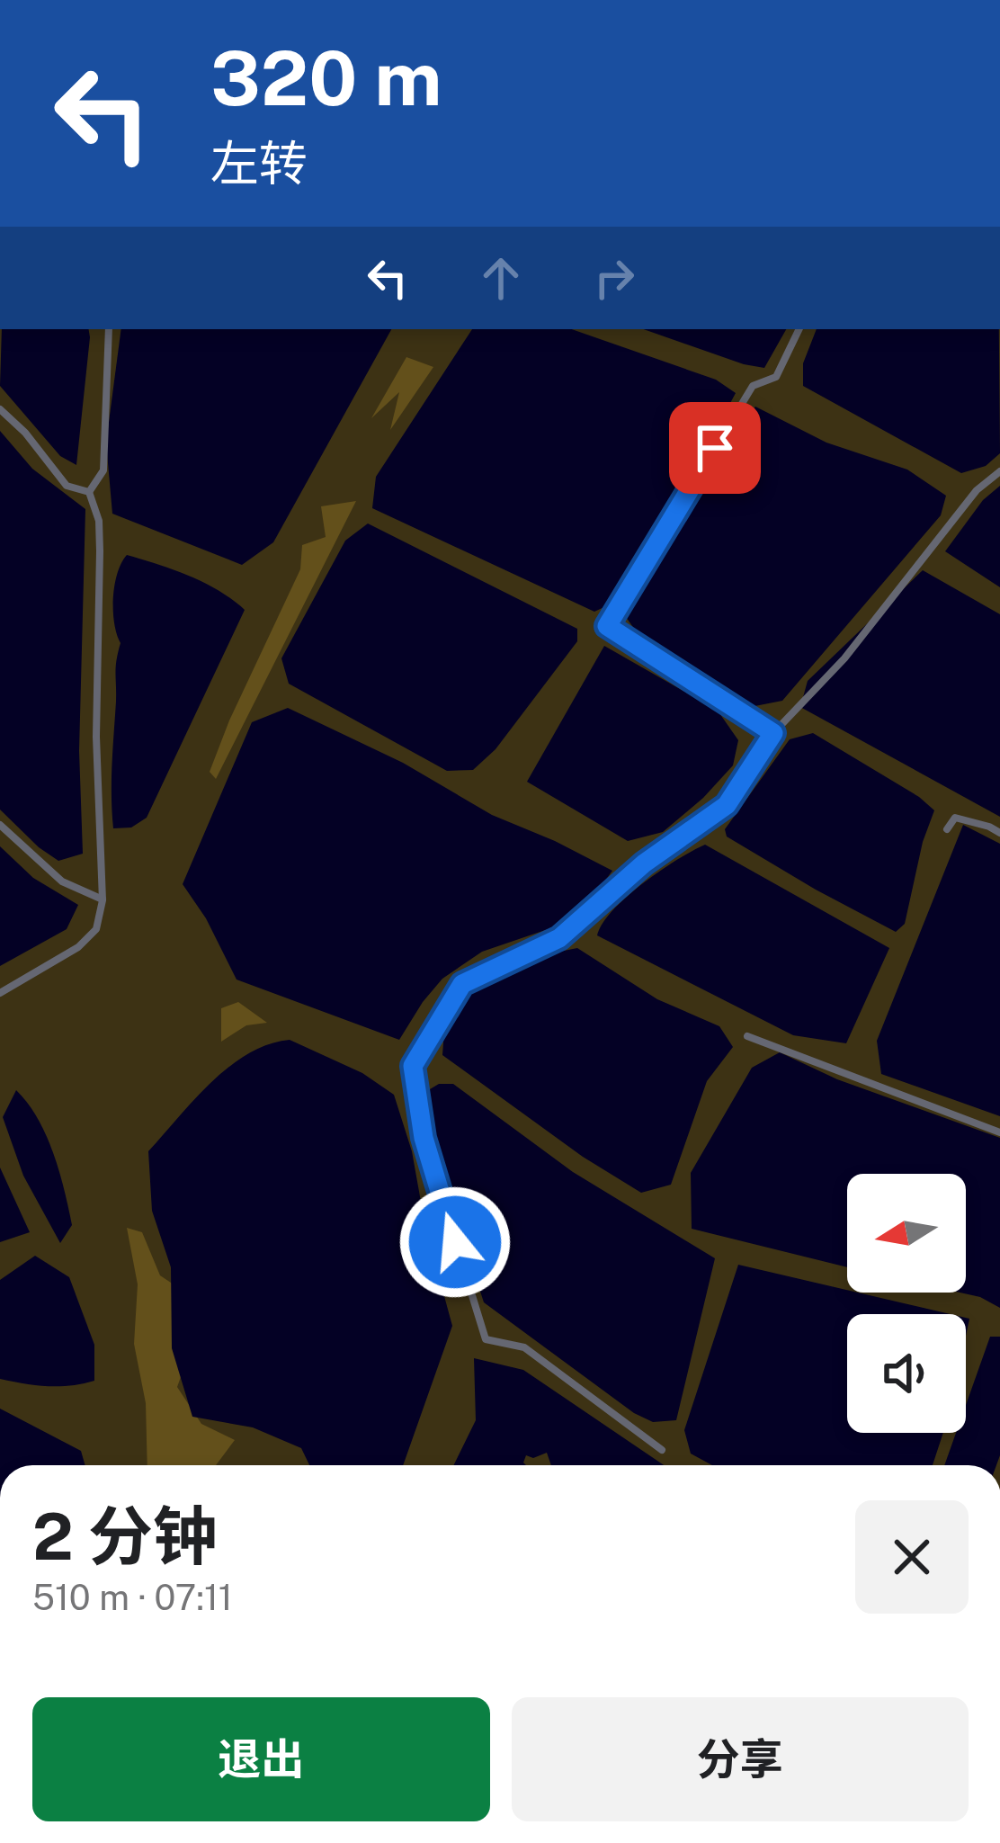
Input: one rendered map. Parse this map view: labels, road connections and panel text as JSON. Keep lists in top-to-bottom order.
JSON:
{
  "north": "left",
  "page": {
    "turn": ["320 m", "左转"],
    "heading": ["2 分钟", "510 m · 07:11"],
    "buttons": ["退出", "分享"]
  }
}
